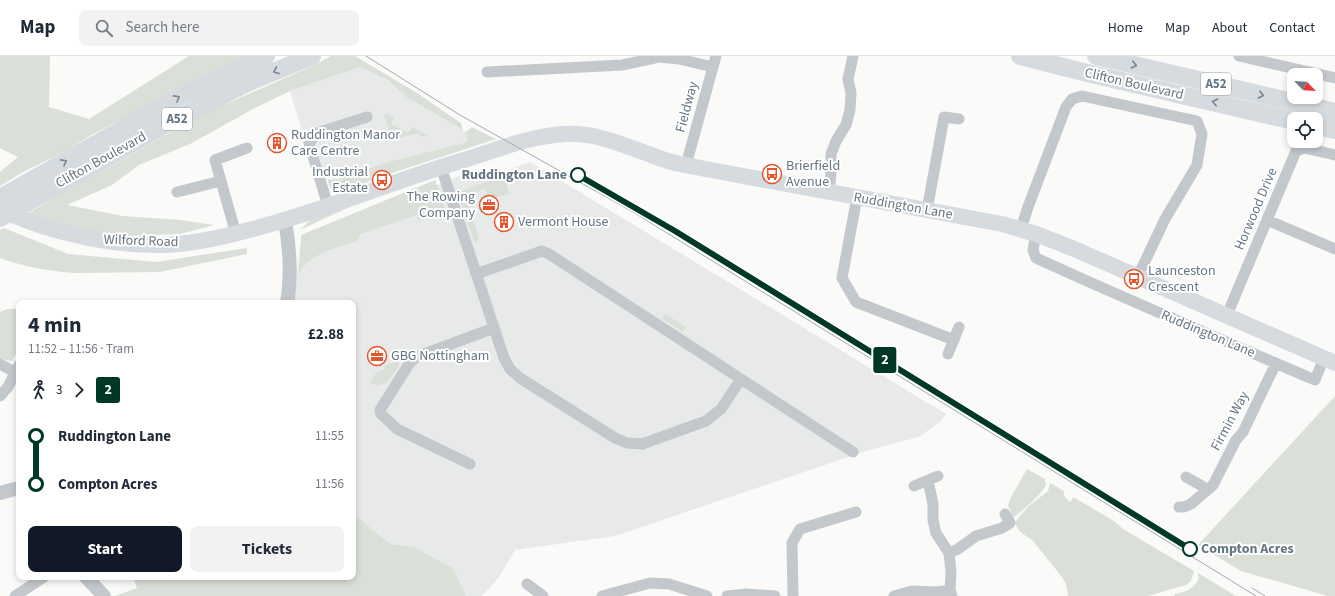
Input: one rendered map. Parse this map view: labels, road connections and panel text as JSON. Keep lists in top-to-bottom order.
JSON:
{
  "streets": {
    "highway": ["Clifton Boulevard", "A52"],
    "main road": ["Ruddington Lane", "Wilford Road"],
    "street": ["Fieldway", "Horwood Drive", "Firmin Way"]
  },
  "crossings": [
    ["Fieldway", "Ruddington Lane"],
    ["Ruddington Lane", "Horwood Drive"],
    ["Ruddington Lane", "Wilford Road"],
    ["Ruddington Lane", "Firmin Way"]
  ],
  "places": {
    "building": ["Ruddington Manor Care Centre", "Vermont House"],
    "bus stop": ["Brierfield Avenue", "Industrial Estate", "Launceston Crescent"],
    "other": ["Ruddington Lane", "Compton Acres"],
    "office": ["The Rowing Company", "GBG Nottingham"]
  },
  "lines": ["tram line 2"],
  "north": "bottom right",
  "page": {
    "header": "Map",
    "search": "Search here",
    "nav": [
      "Home",
      "Map",
      "About",
      "Contact"
    ],
    "on_map": "2",
    "heading": ["4 min", "11:52 – 11:56 · Tram", "£2.88"],
    "legs": ["3", "2"],
    "list": [
      {
        "name": "Ruddington Lane",
        "value": "11:55"
      },
      {
        "name": "Compton Acres",
        "value": "11:56"
      }
    ],
    "buttons": ["Start", "Tickets"]
  }
}
